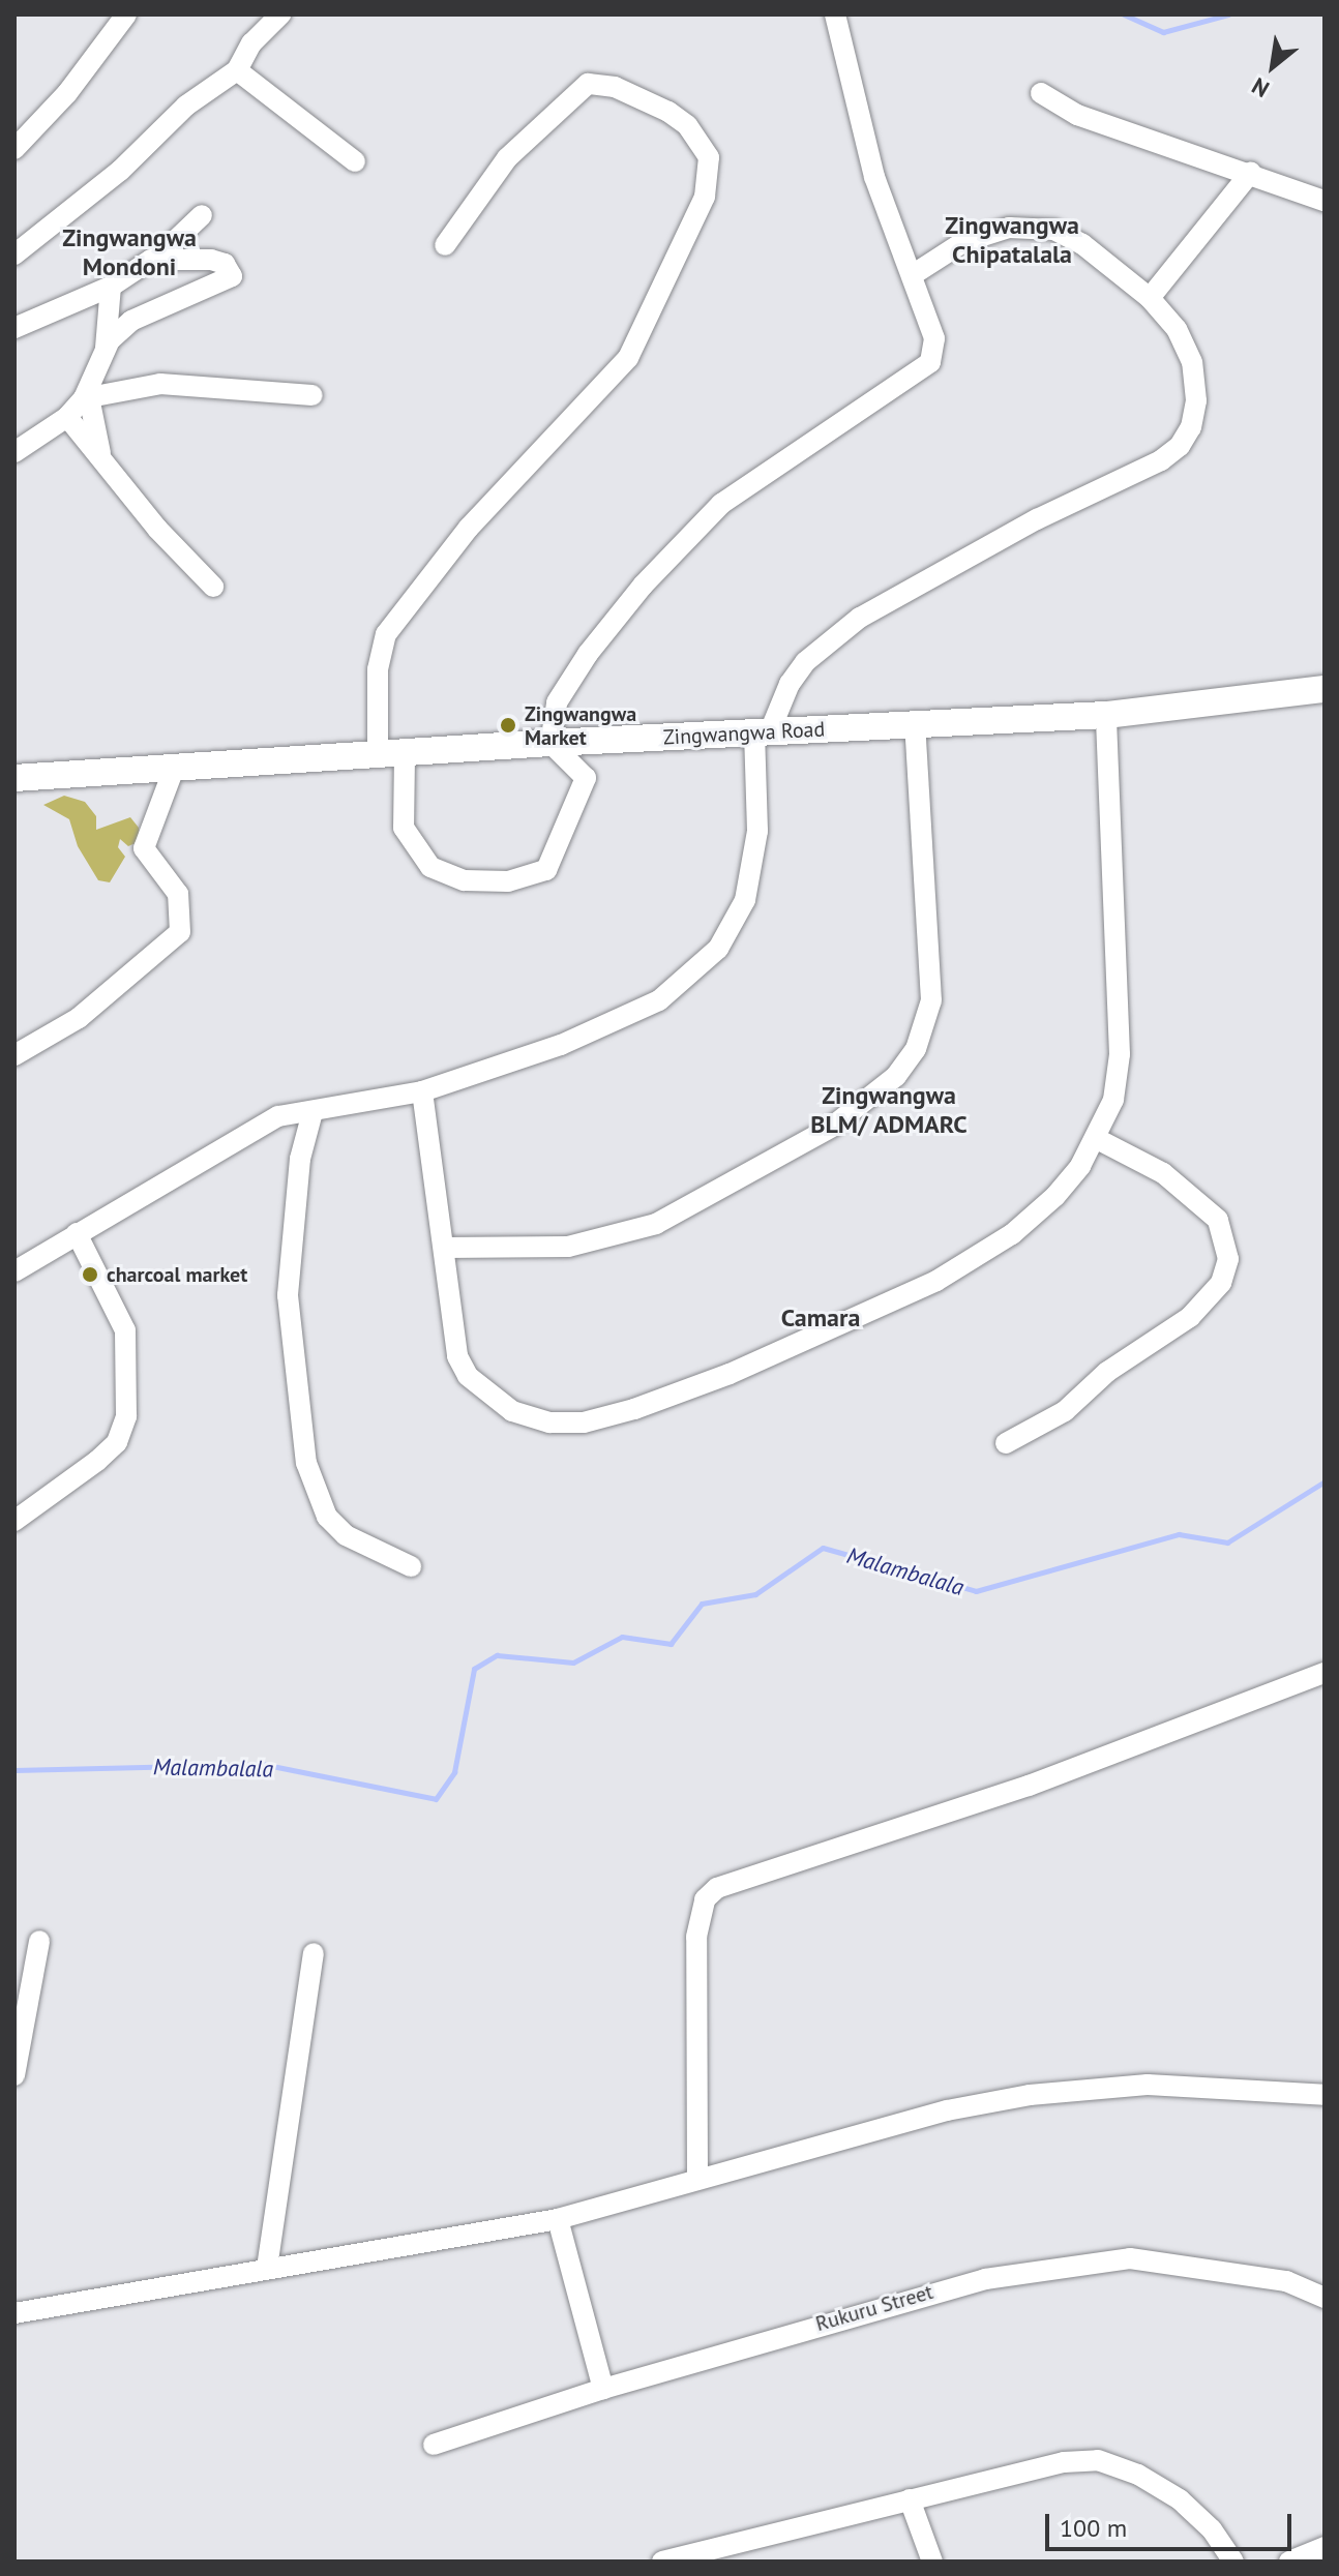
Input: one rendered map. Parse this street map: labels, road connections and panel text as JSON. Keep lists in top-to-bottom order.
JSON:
{
  "streets": {
    "street": ["Zingwangwa Road", "Rukuru Street"]
  },
  "districts": [
    "Zingwangwa Chipatalala",
    "Zingwangwa Mondoni",
    "Zingwangwa BLM/ ADMARC",
    "Camara"
  ],
  "water": ["Malambalala"],
  "places": ["Zingwangwa Market", "charcoal market"],
  "scale_bar": "100 m",
  "north": "bottom left"
}
